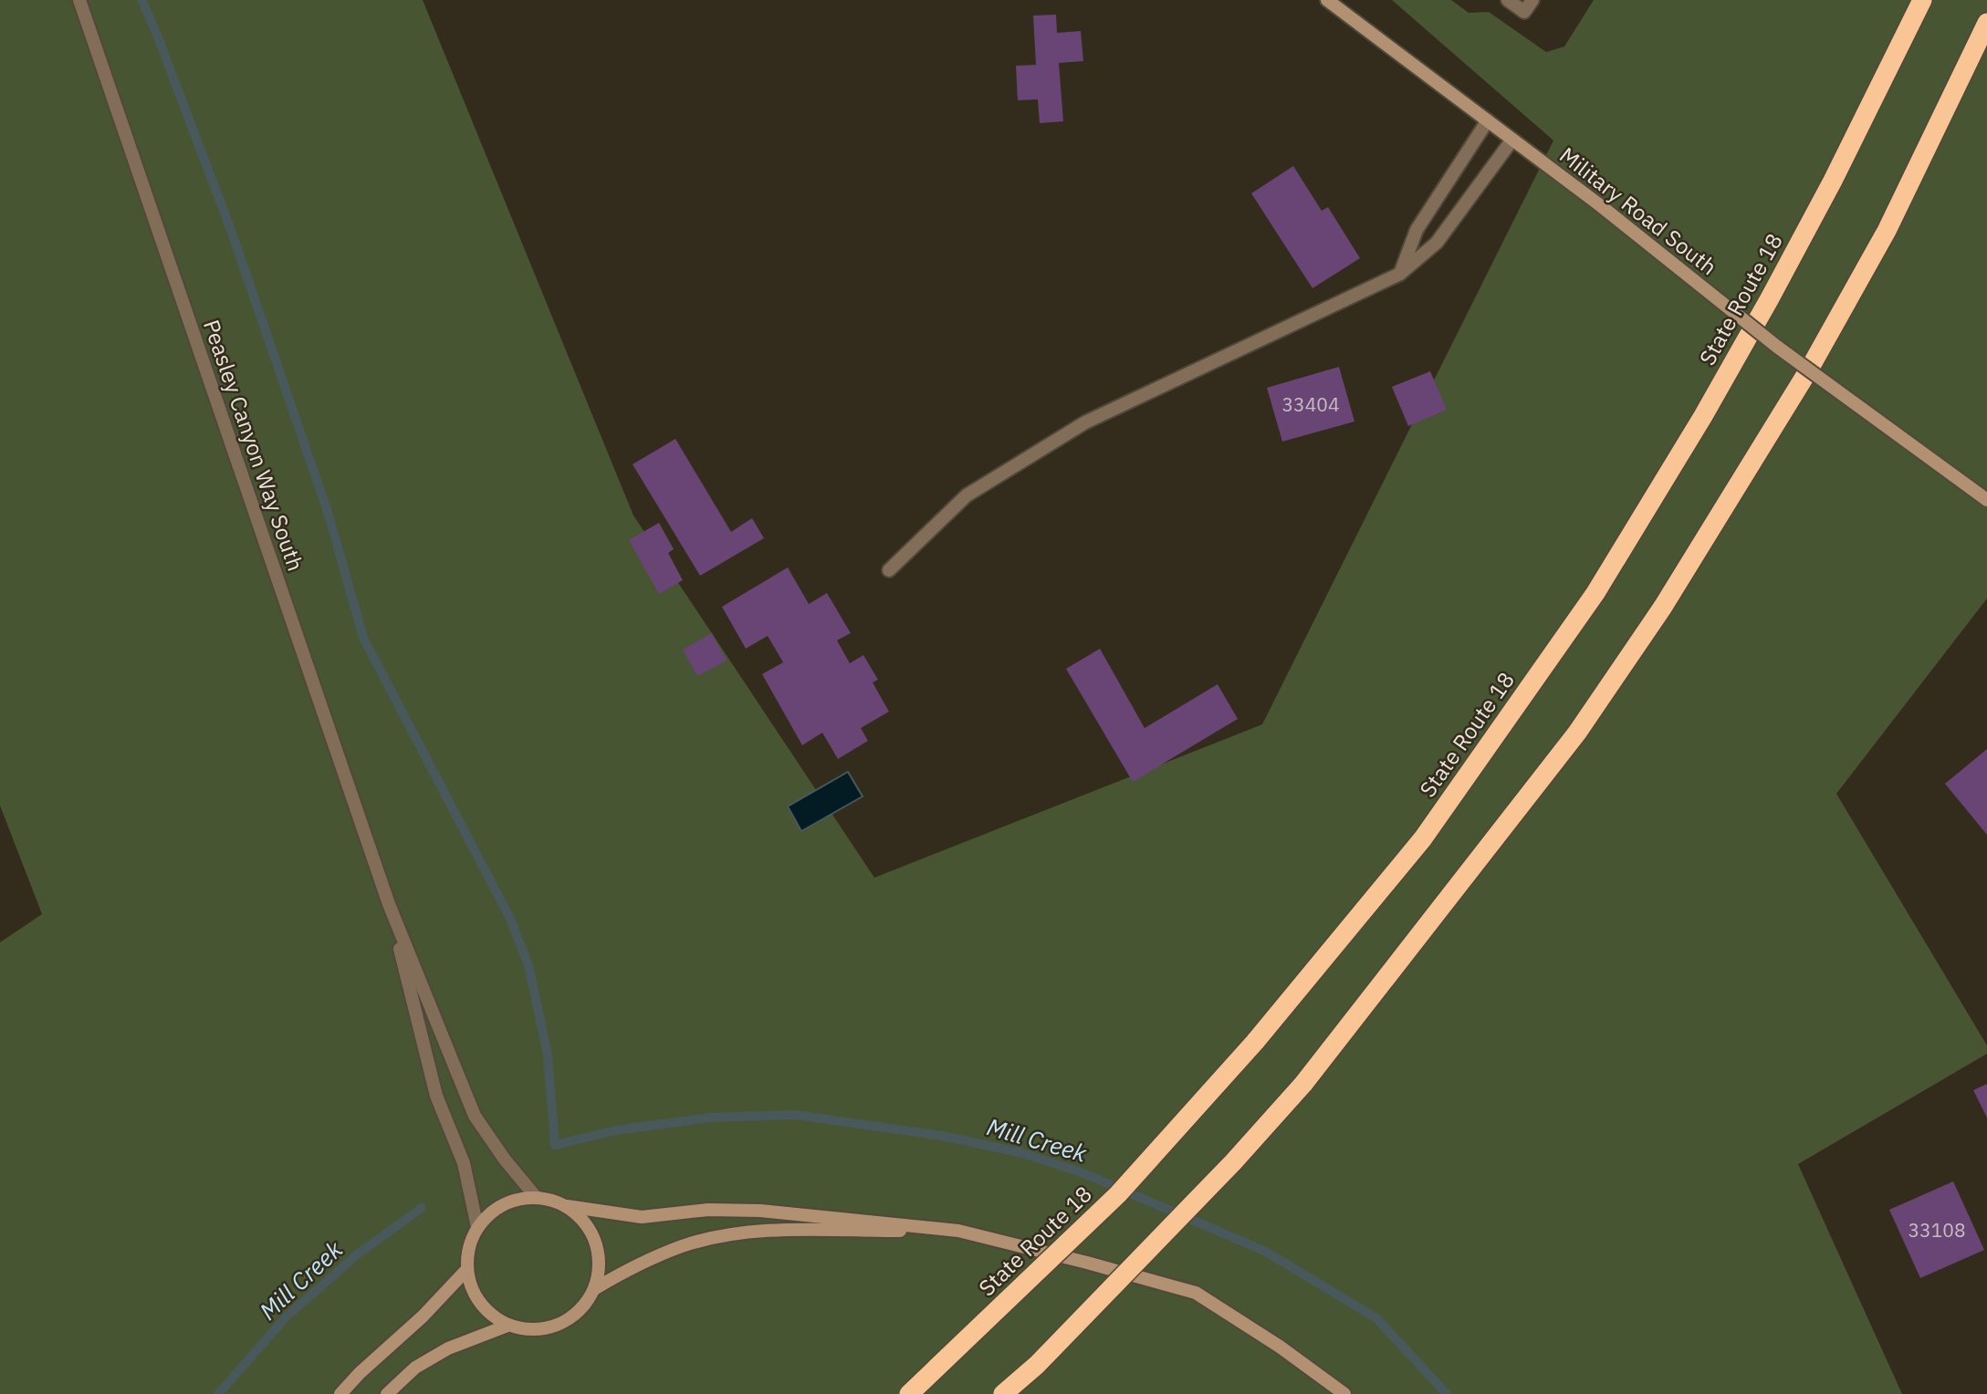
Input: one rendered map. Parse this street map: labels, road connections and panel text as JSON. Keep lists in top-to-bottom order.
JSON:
{
  "streets": {
    "highway": ["State Route 18"],
    "main road": ["Military Road South"],
    "street": ["Peasley Canyon Way South"]
  },
  "water": ["Mill Creek"],
  "house_numbers": ["33404", "33108"]
}
